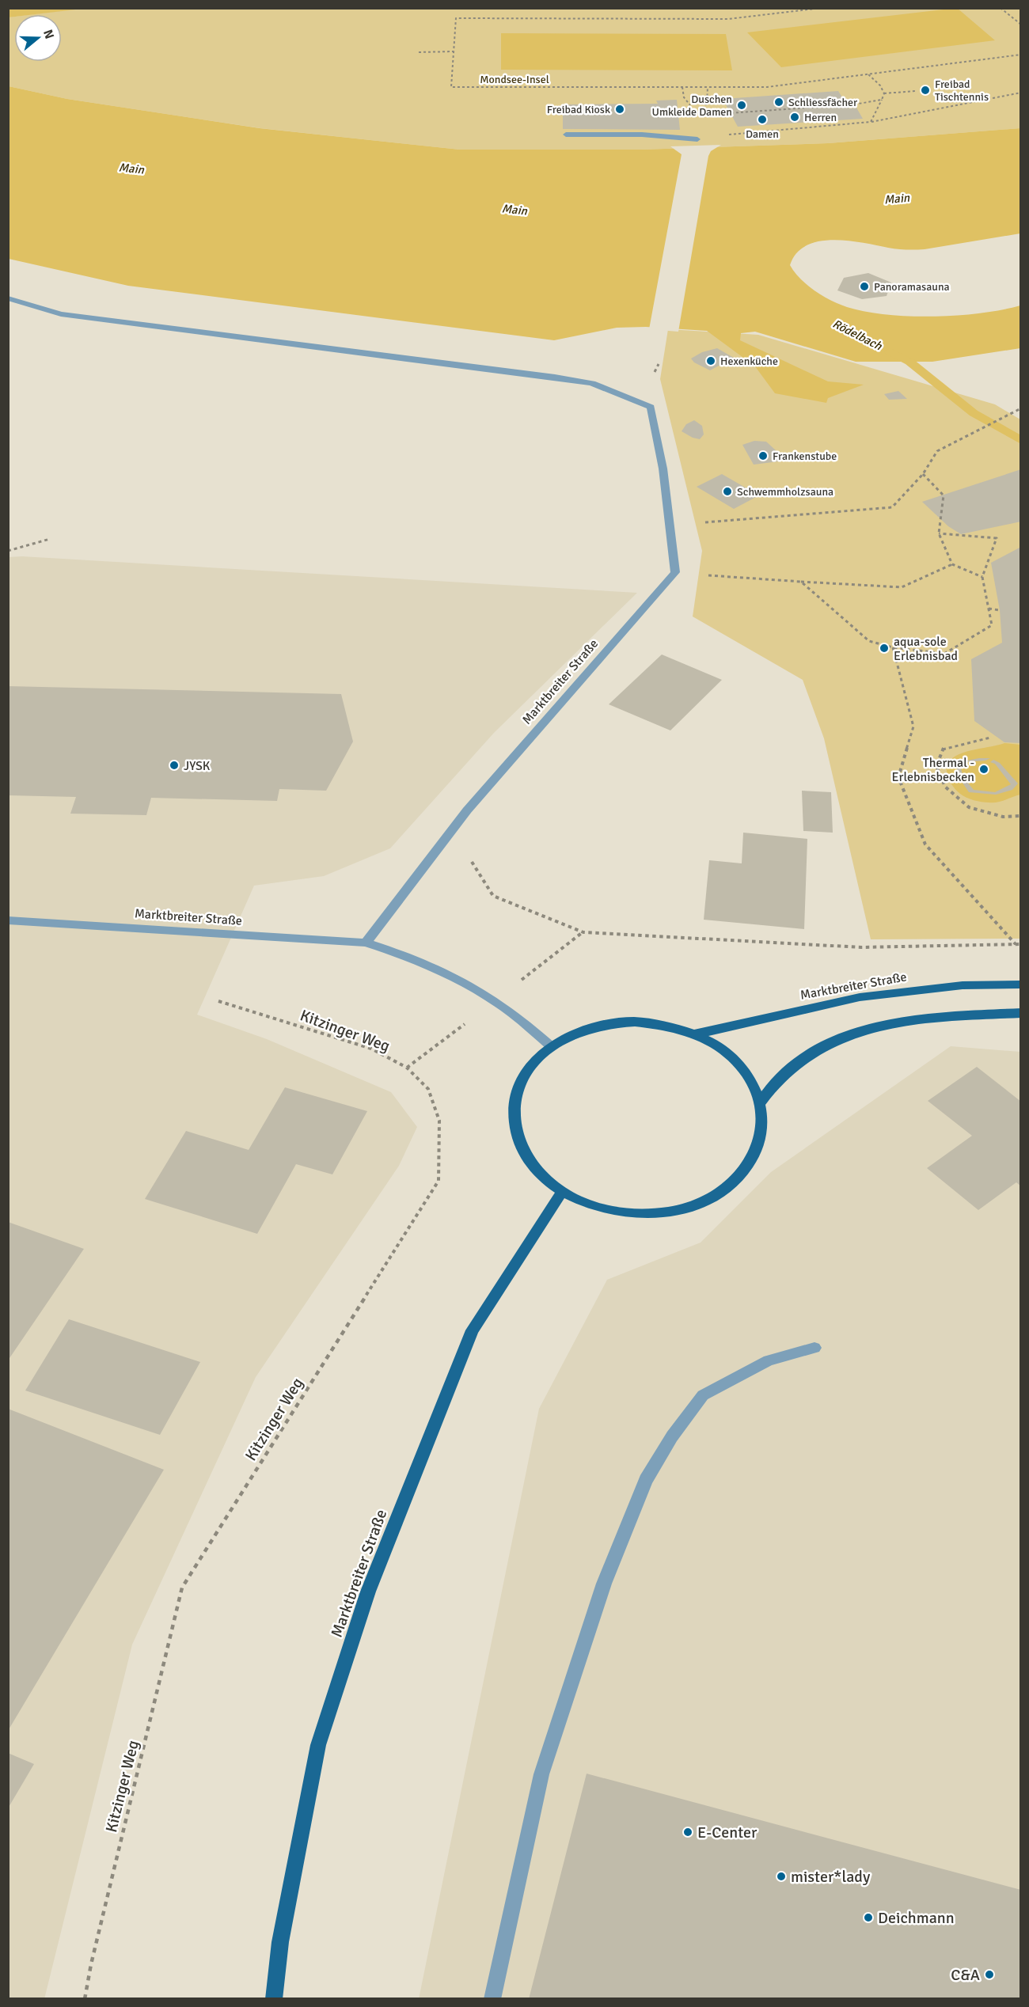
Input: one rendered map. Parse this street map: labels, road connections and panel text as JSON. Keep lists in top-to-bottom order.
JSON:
{
  "streets": {
    "main road": ["Marktbreiter Straße"],
    "path": ["Kitzinger Weg"]
  },
  "water": ["Main", "Rödelbach"],
  "parks": ["Mondsee-Insel"],
  "places": [
    "Freibad Tischtennis",
    "Schliessfächer",
    "Duschen Umkleide Damen",
    "Freibad Kiosk",
    "Herren",
    "Damen",
    "Panoramasauna",
    "Hexenküche",
    "Frankenstube",
    "Schwemmholzsauna",
    "aqua-sole Erlebnisbad",
    "JYSK",
    "Thermal - Erlebnisbecken",
    "E-Center",
    "mister*lady",
    "Deichmann",
    "C&A"
  ],
  "north": "right"
}
